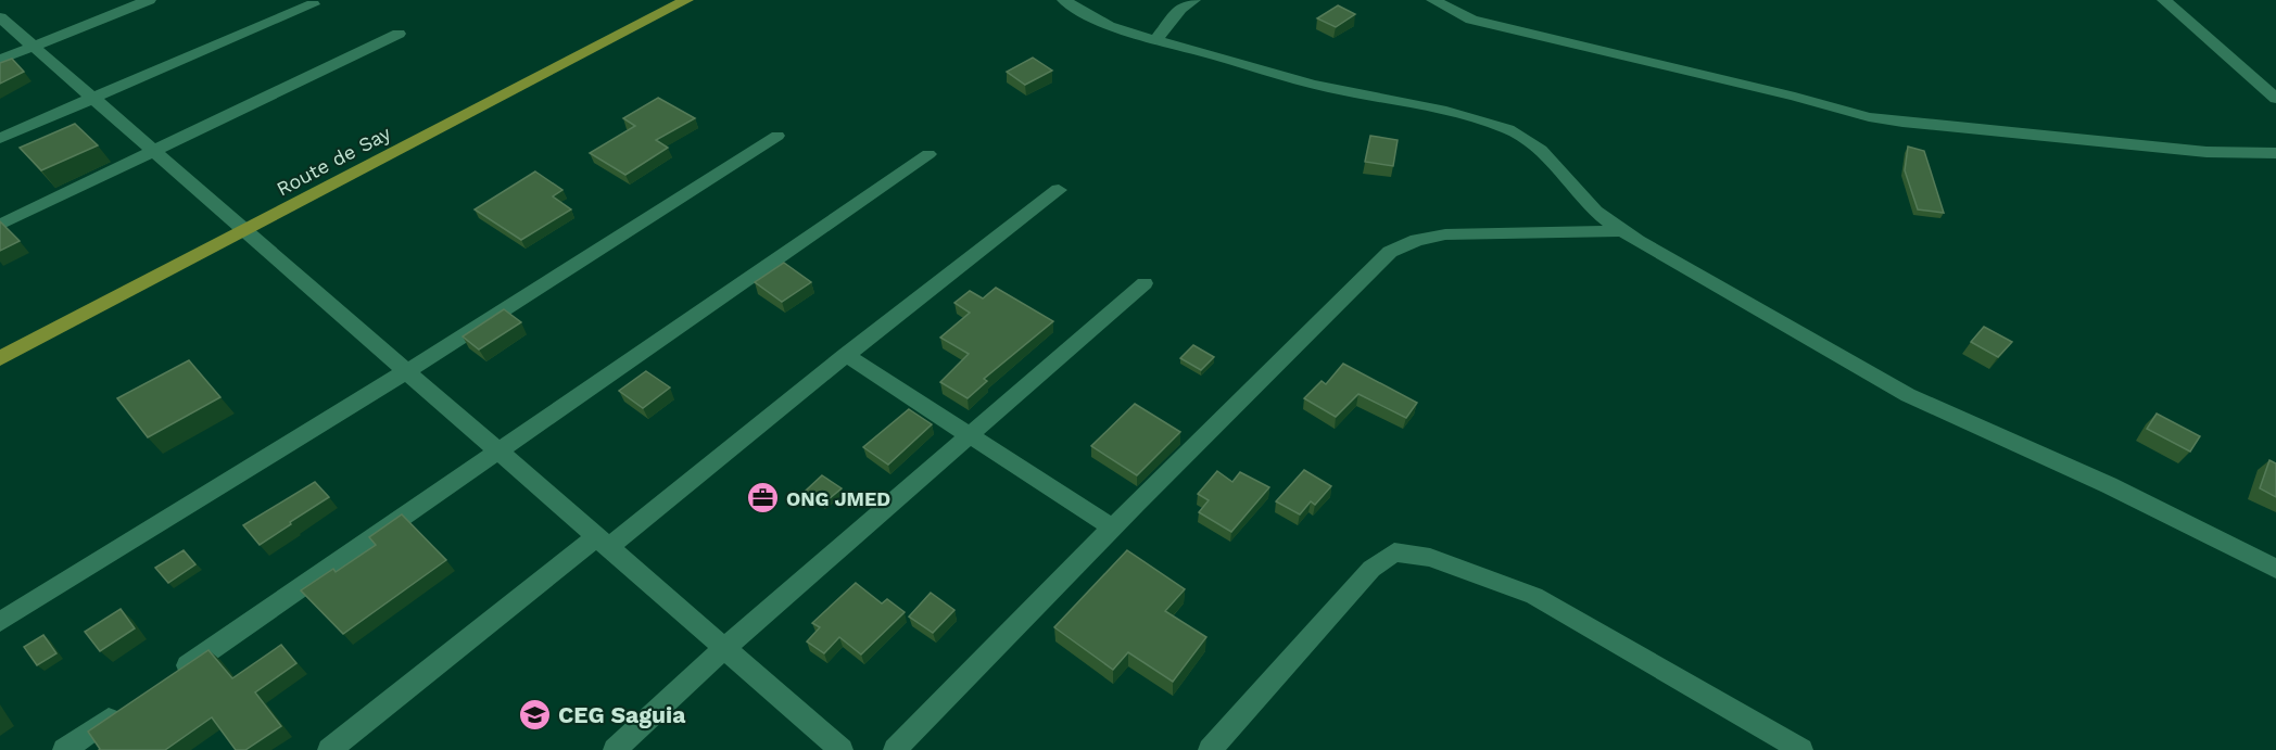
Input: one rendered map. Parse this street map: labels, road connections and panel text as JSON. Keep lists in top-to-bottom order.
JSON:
{
  "streets": {
    "main road": ["Route de Say"]
  },
  "places": {
    "office": ["ONG JMED"],
    "school or university": ["CEG Saguia"]
  }
}
